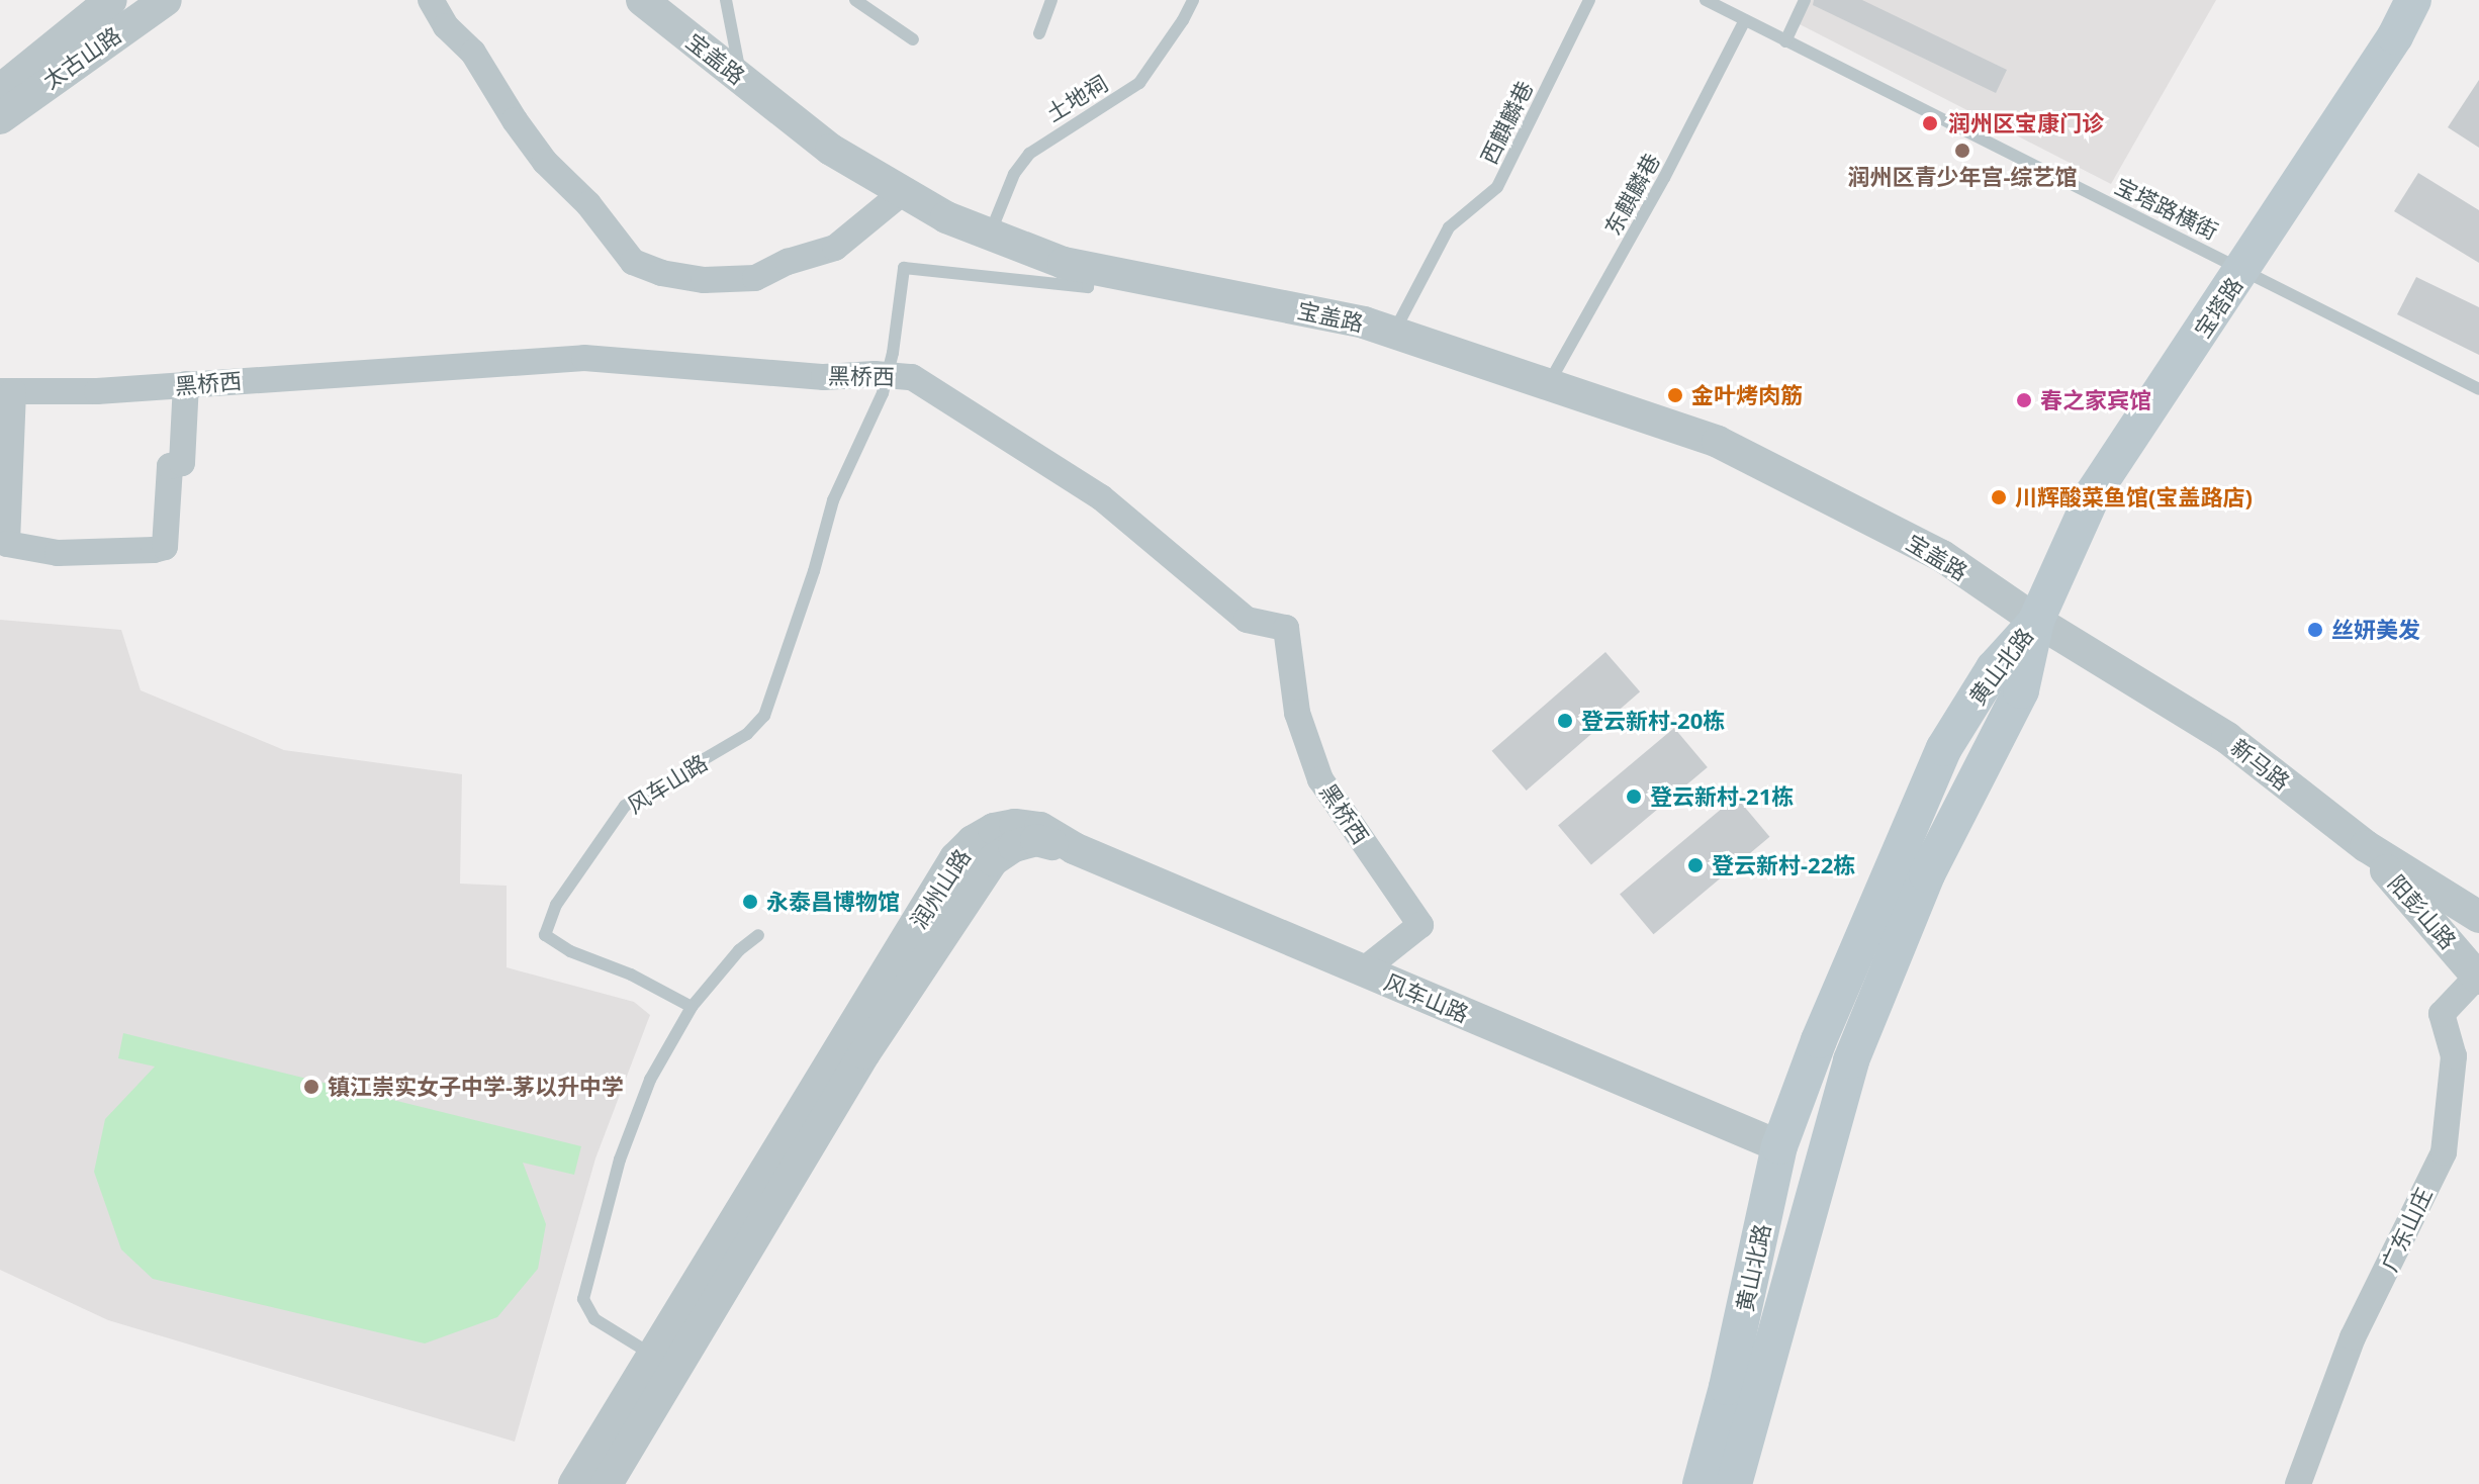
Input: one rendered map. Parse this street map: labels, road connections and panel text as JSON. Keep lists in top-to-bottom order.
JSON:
{
  "streets": {
    "main road": ["宝塔路", "黄山北路"],
    "street": [
      "太古山路",
      "宝盖路",
      "黑桥西",
      "新马路",
      "风车山路",
      "润州山路",
      "阳彭山路",
      "广东山庄"
    ],
    "lane": [
      "土地祠",
      "西麒麟巷",
      "东麒麟巷",
      "宝塔路横街"
    ]
  },
  "crossings": [
    ["宝盖路", "土地祠"],
    ["宝盖路", "西麒麟巷"],
    ["宝盖路", "东麒麟巷"],
    ["宝盖路", "宝塔路"],
    ["宝盖路", "黄山北路"],
    ["宝盖路", "新马路"],
    ["宝盖路", "风车山路"],
    ["东麒麟巷", "宝塔路横街"],
    ["宝塔路横街", "宝塔路"],
    ["宝塔路", "黄山北路"],
    ["宝塔路", "新马路"],
    ["黑桥西", "风车山路"],
    ["黄山北路", "新马路"],
    ["黄山北路", "风车山路"],
    ["新马路", "阳彭山路"],
    ["风车山路", "润州山路"],
    ["阳彭山路", "广东山庄"]
  ],
  "places": [
    "润州区宝康门诊",
    "润州区青少年宫-综艺馆",
    "金叶烤肉筋",
    "春之家宾馆",
    "川辉酸菜鱼馆(宝盖路店)",
    "丝妍美发",
    "登云新村-20栋",
    "登云新村-21栋",
    "登云新村-22栋",
    "永泰昌博物馆",
    "镇江崇实女子中学-茅以升中学"
  ]
}
